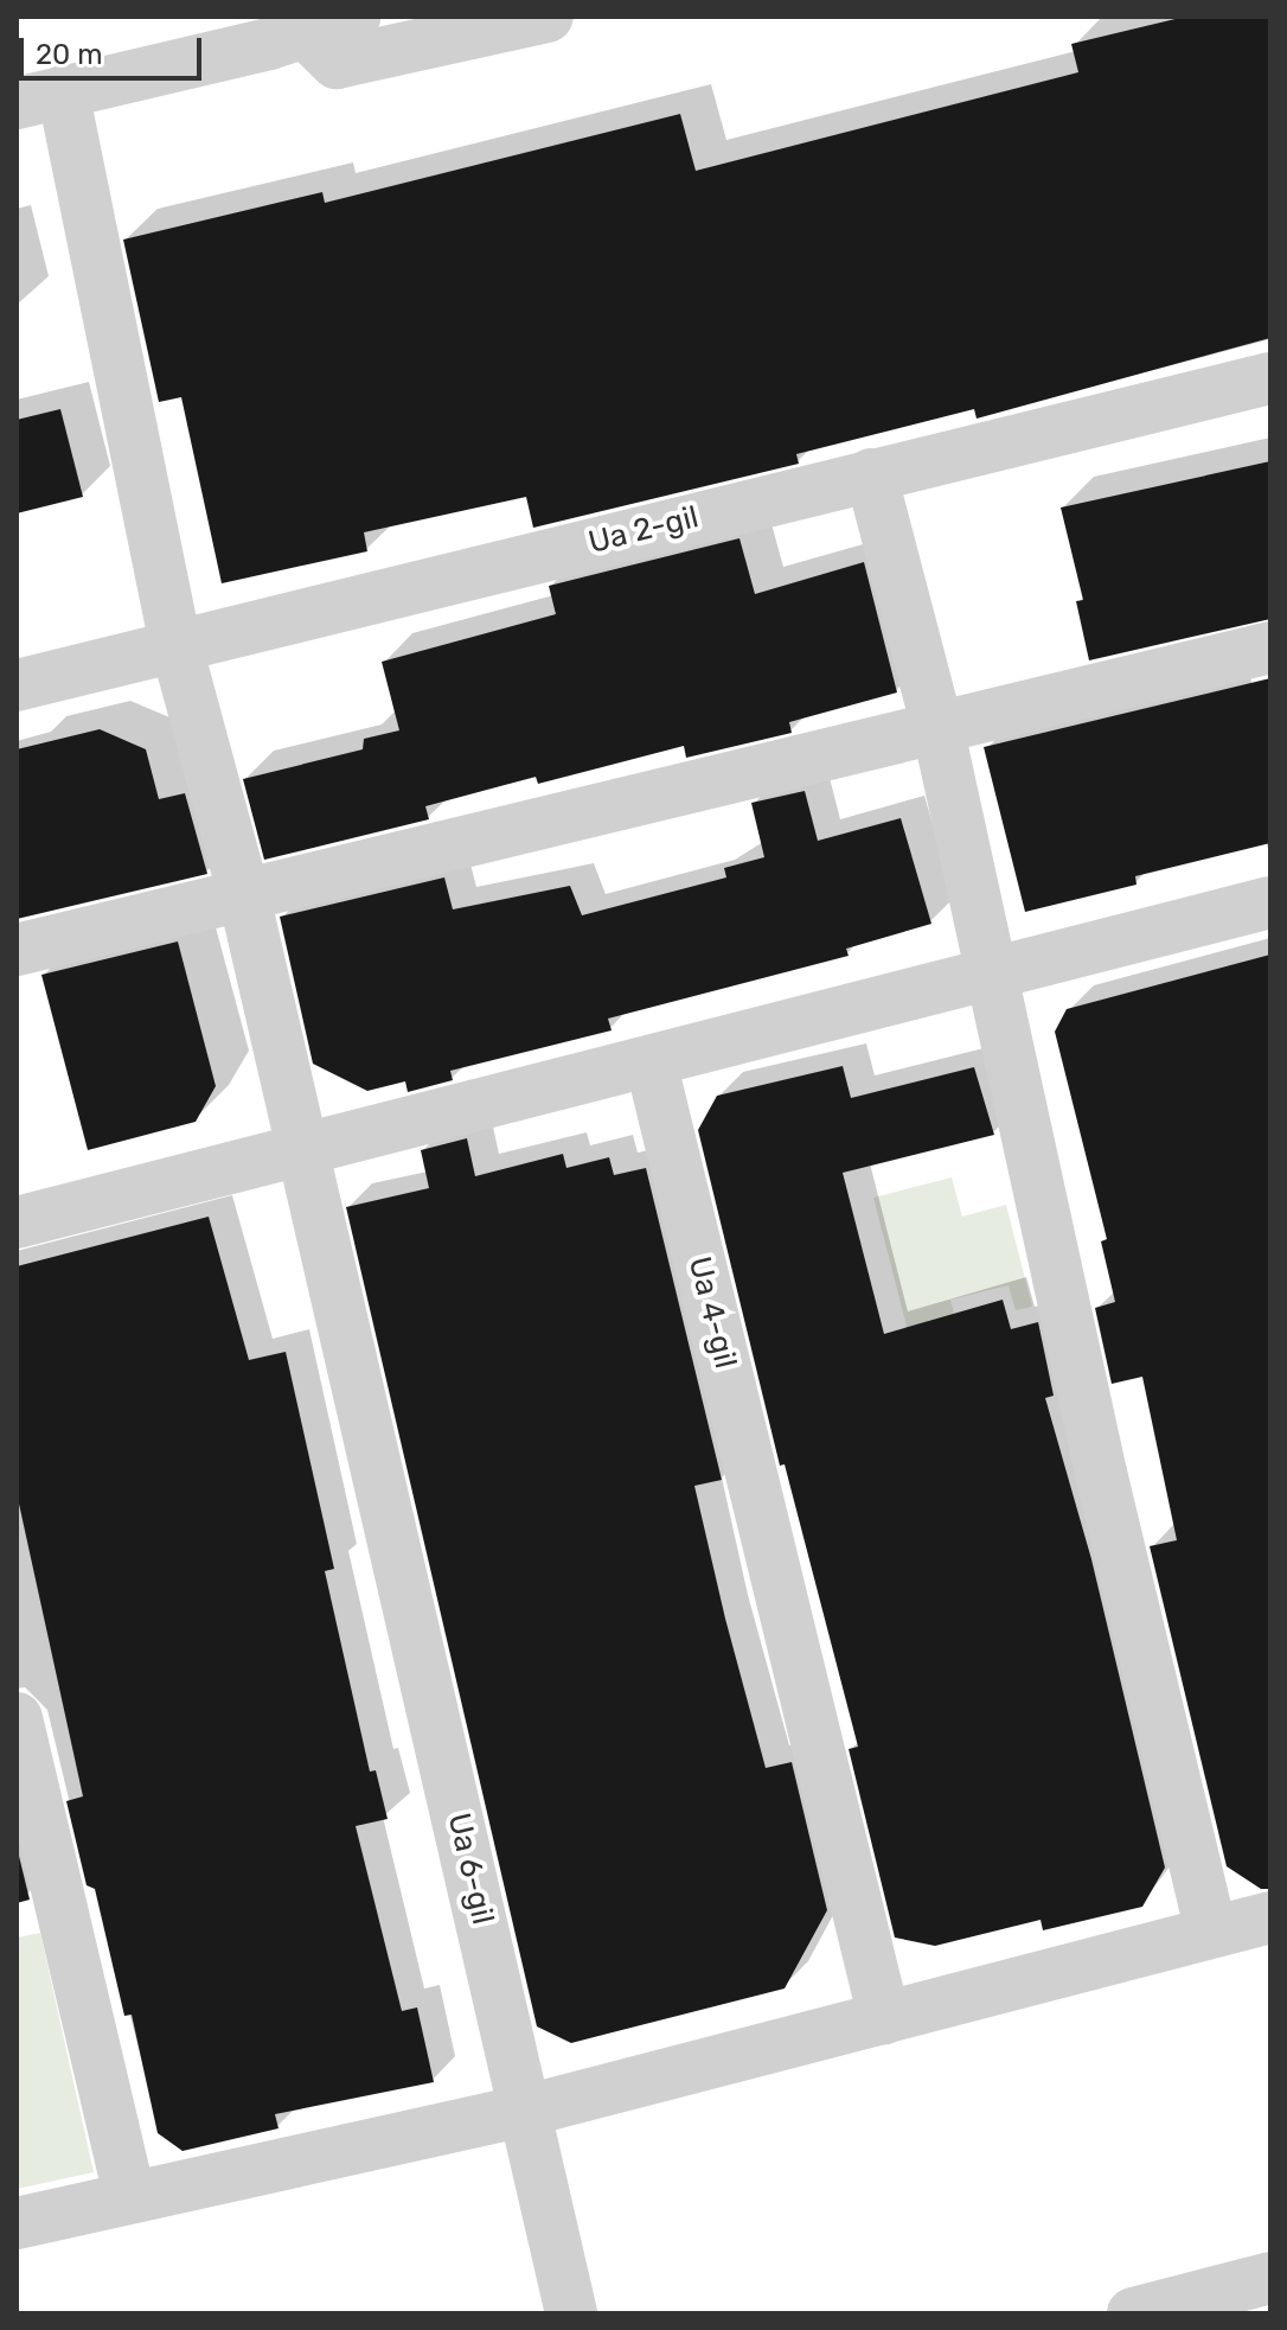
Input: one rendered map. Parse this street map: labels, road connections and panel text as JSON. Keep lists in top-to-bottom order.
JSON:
{
  "streets": {
    "street": ["Ua 2-gil", "Ua 4-gil", "Ua 6-gil"]
  },
  "scale_bar": "20 m"
}
